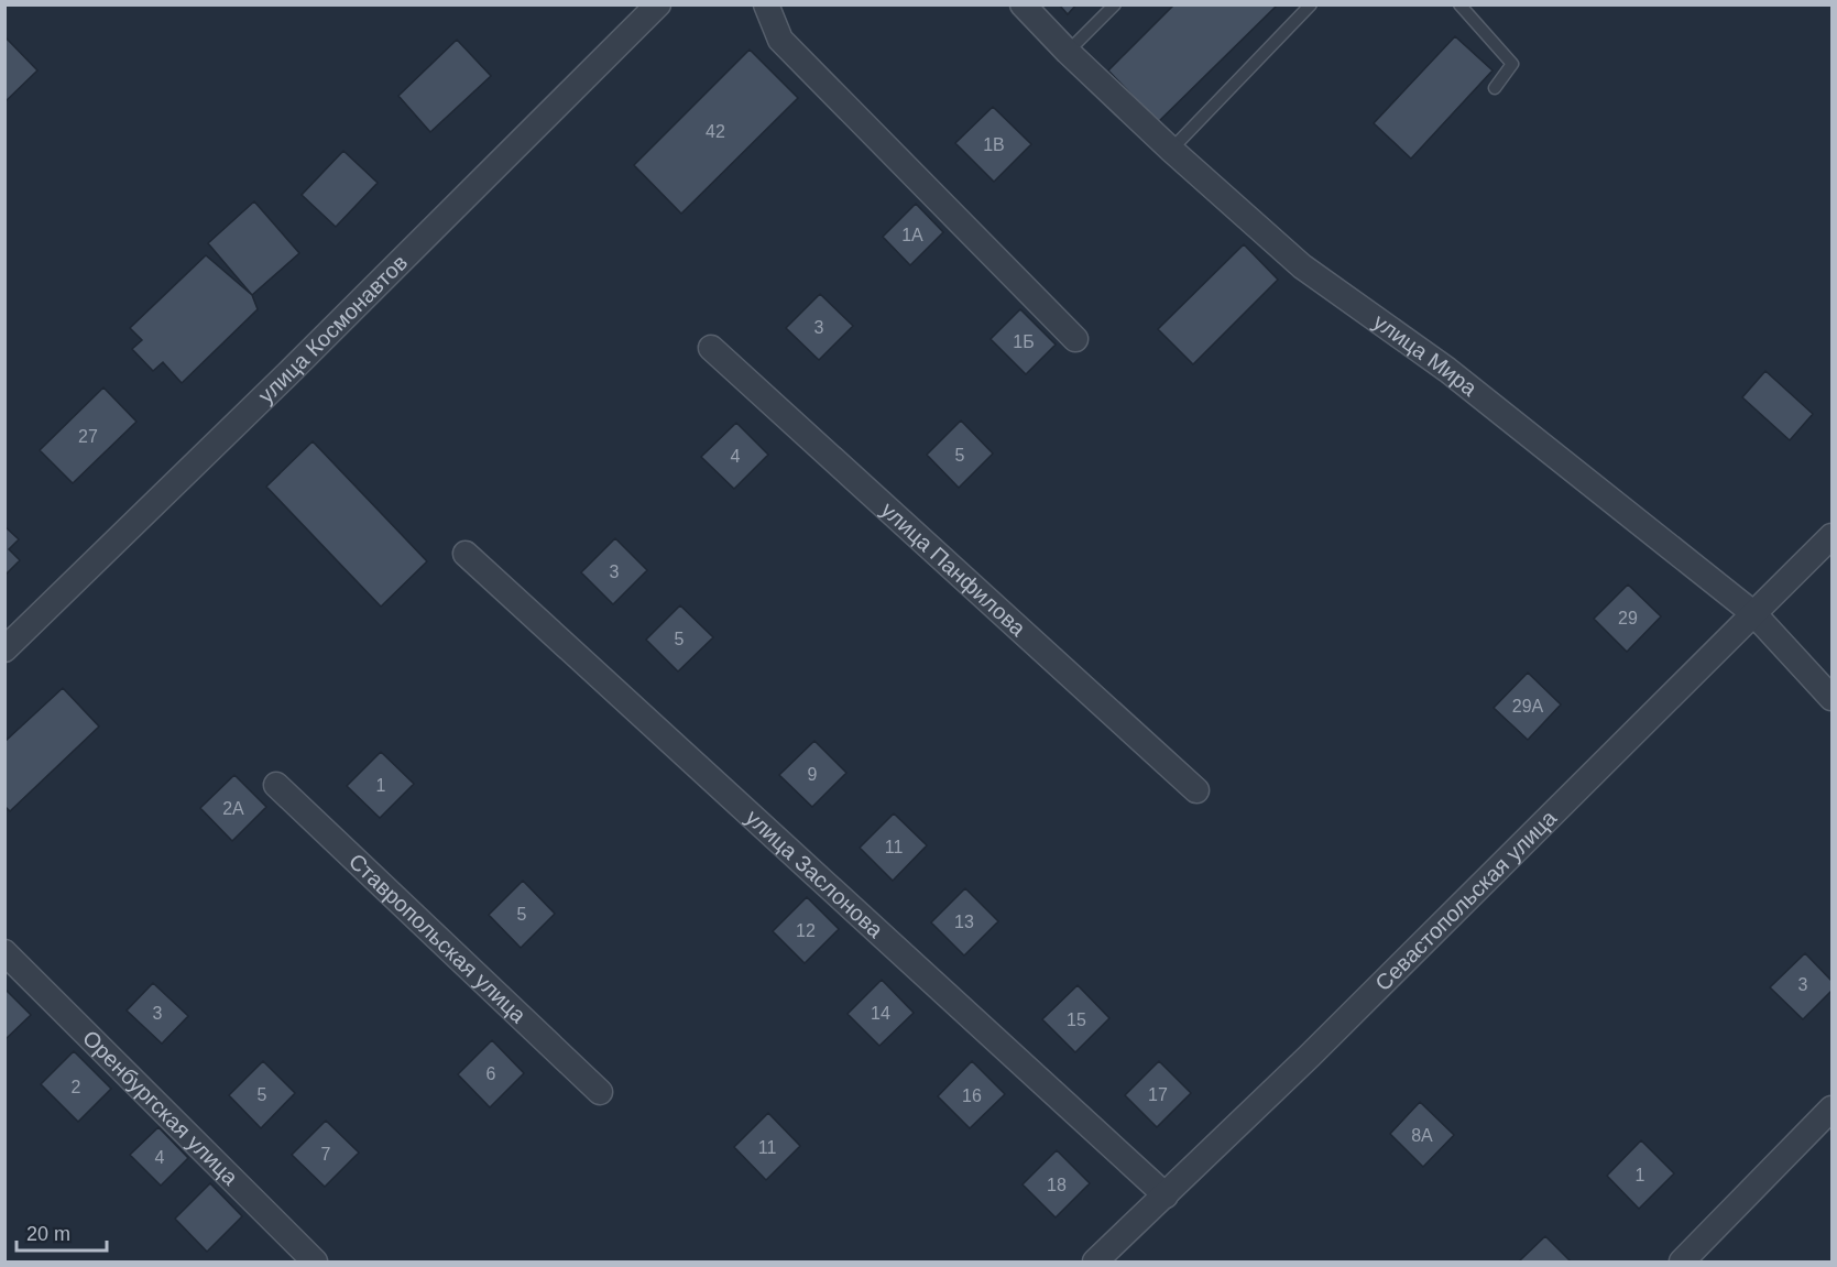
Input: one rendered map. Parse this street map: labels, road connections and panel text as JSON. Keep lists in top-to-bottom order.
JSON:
{
  "streets": {
    "street": [
      "улица Космонавтов",
      "улица Мира",
      "улица Панфилова",
      "улица Заслонова",
      "Севастопольская улица",
      "Ставропольская улица",
      "Оренбургская улица"
    ]
  },
  "crossings": [
    ["улица Мира", "Севастопольская улица"],
    ["улица Заслонова", "Севастопольская улица"]
  ],
  "house_numbers": [
    "42",
    "1В",
    "1А",
    "3",
    "1Б",
    "27",
    "5",
    "4",
    "3",
    "29",
    "5",
    "29А",
    "9",
    "1",
    "2А",
    "11",
    "5",
    "13",
    "12",
    "3",
    "3",
    "14",
    "15",
    "6",
    "2",
    "5",
    "17",
    "16",
    "8А",
    "11",
    "7",
    "4",
    "1",
    "18"
  ],
  "scale_bar": "20 m"
}
